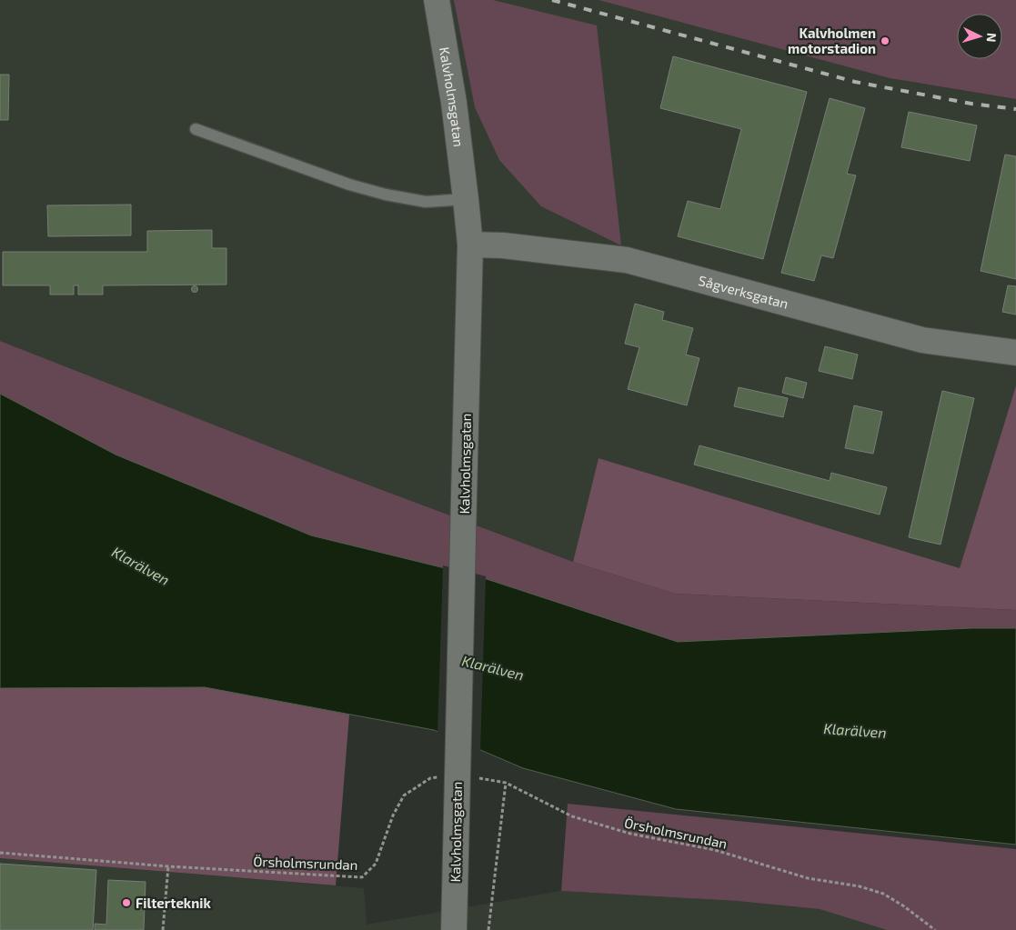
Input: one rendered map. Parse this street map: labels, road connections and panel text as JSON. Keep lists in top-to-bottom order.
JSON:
{
  "streets": {
    "street": ["Kalvholmsgatan", "Sågverksgatan"],
    "path": ["Örsholmsrundan"]
  },
  "crossings": [
    ["Kalvholmsgatan", "Sågverksgatan"]
  ],
  "water": ["Klarälven"],
  "places": ["Kalvholmen motorstadion", "Filterteknik"],
  "north": "right"
}
